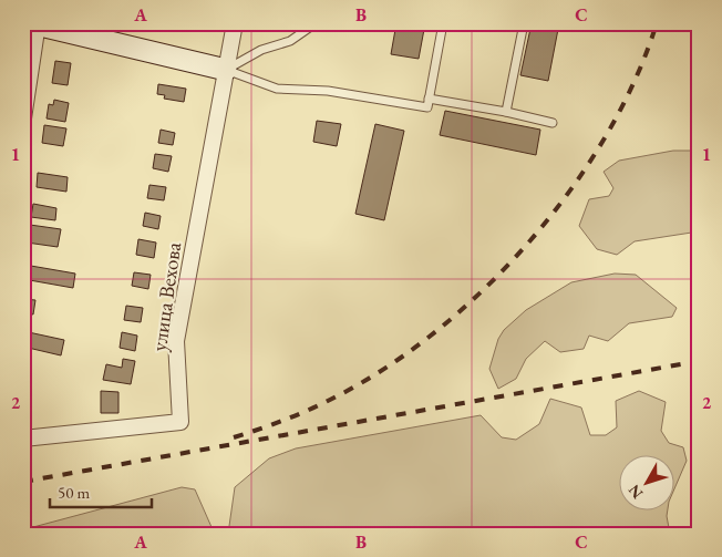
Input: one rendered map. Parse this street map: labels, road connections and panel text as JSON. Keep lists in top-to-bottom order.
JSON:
{
  "streets": {
    "street": ["улица Вехова"]
  },
  "scale_bar": "50 m",
  "north": "bottom left",
  "grid": {
    "columns": ["A", "B", "C"],
    "rows": ["1", "2"]
  }
}
